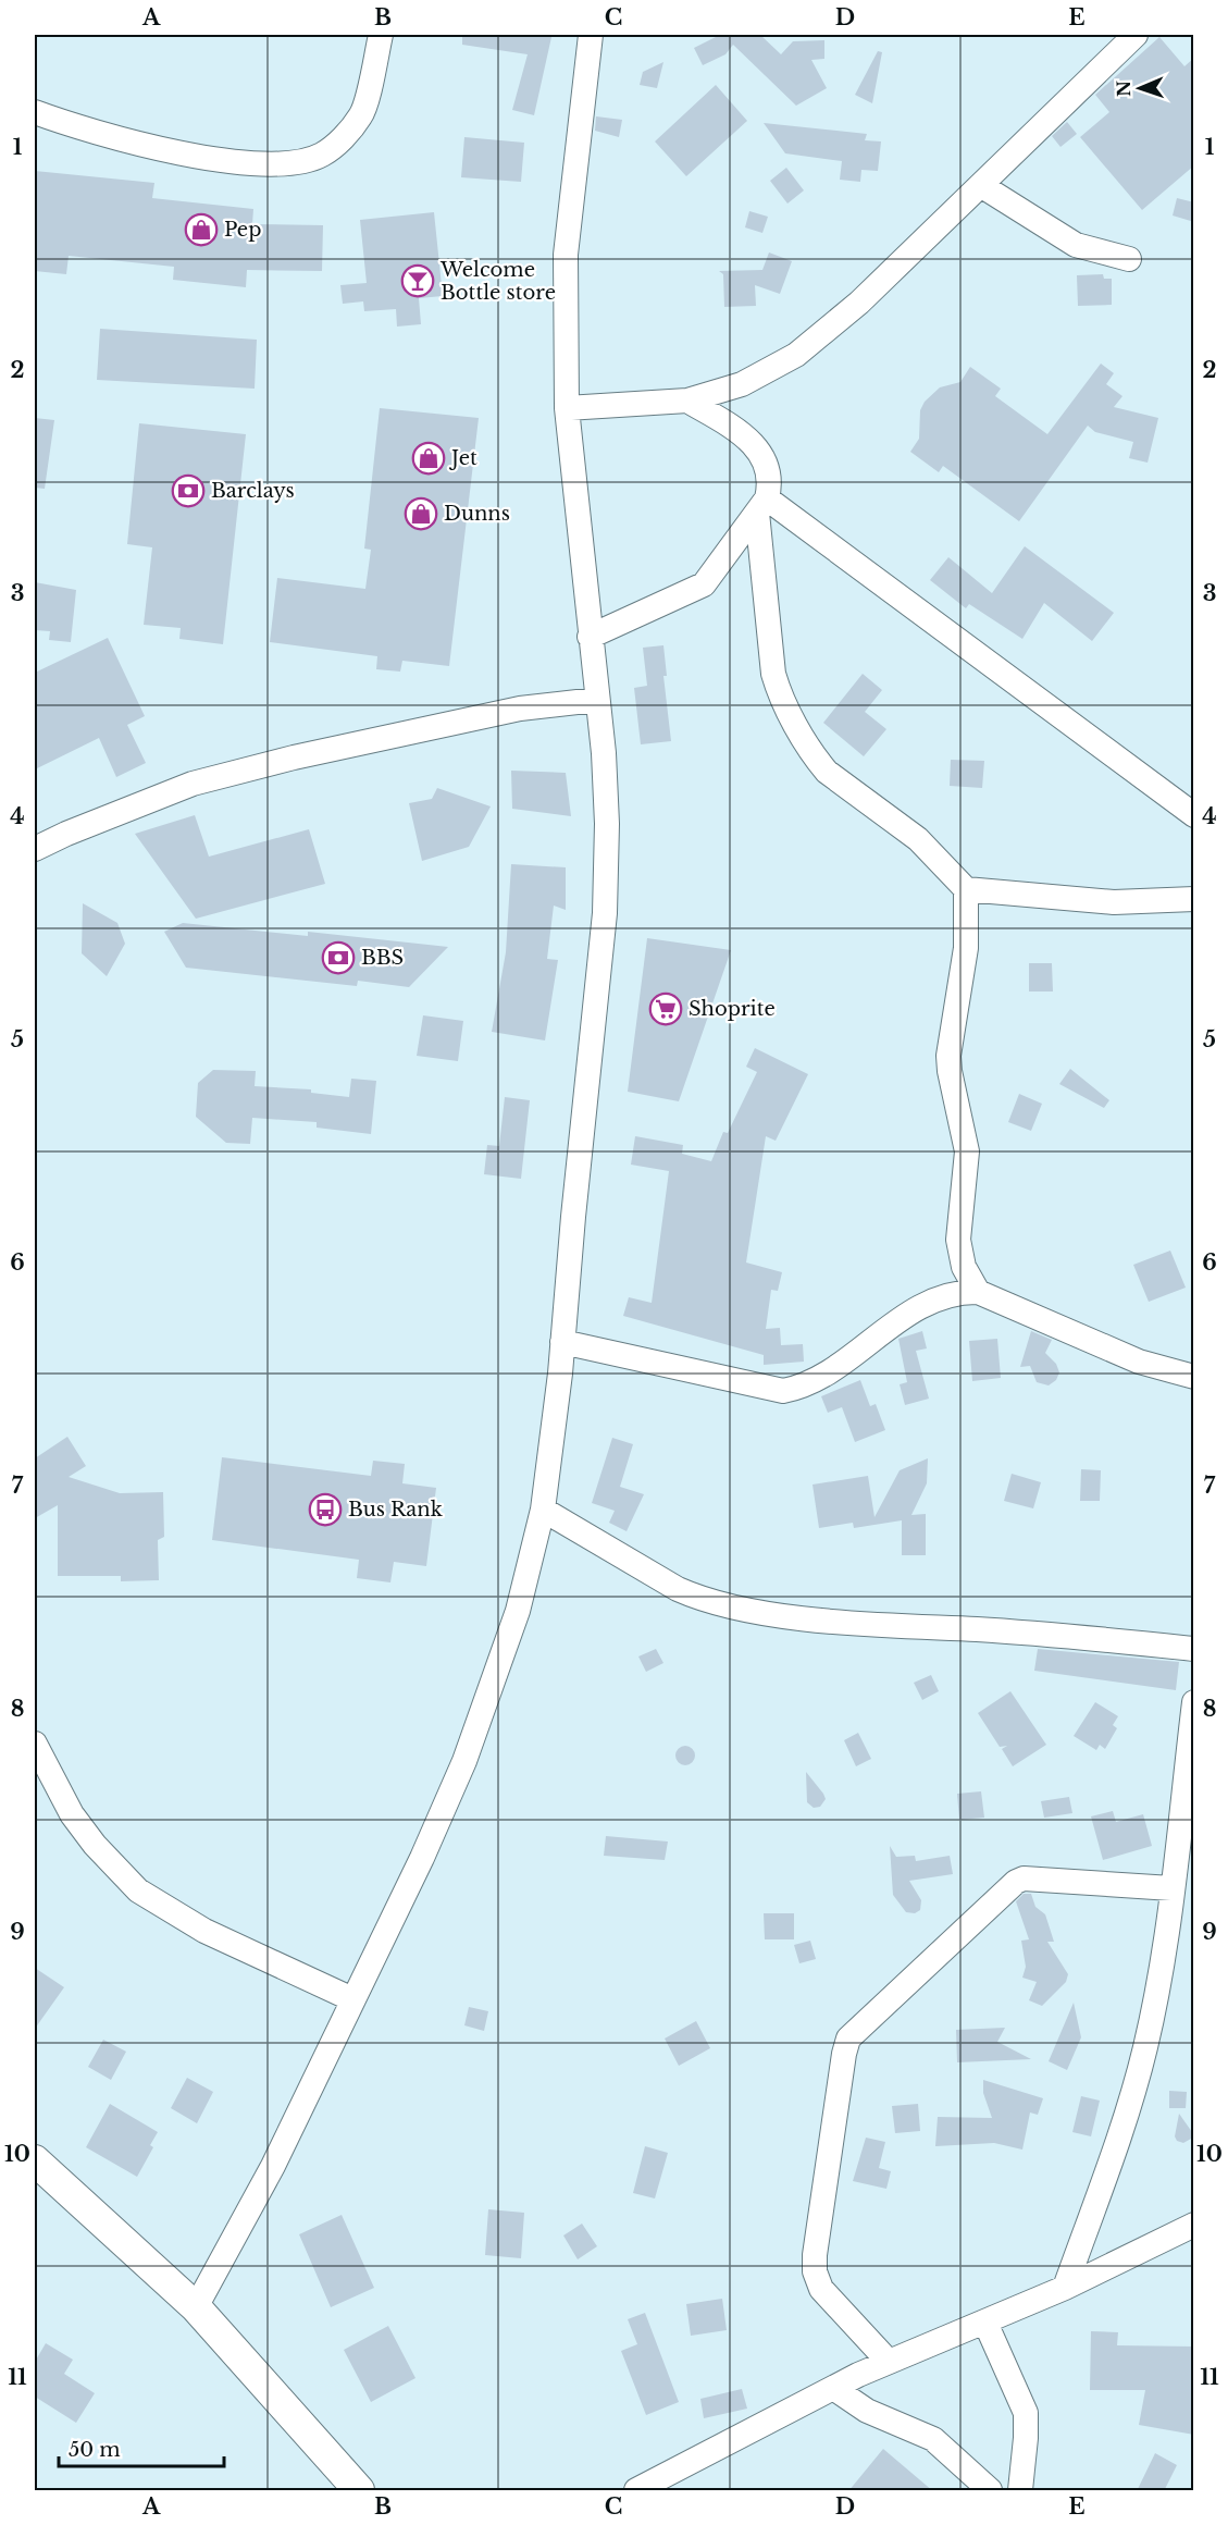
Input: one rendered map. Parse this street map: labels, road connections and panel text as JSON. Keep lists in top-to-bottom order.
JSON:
{
  "places": {
    "shop": ["Pep", "Jet", "Dunns"],
    "bar": ["Welcome Bottle store"],
    "bank": ["Barclays", "BBS"],
    "supermarket": ["Shoprite"],
    "bus stop": ["Bus Rank"]
  },
  "scale_bar": "50 m",
  "north": "left",
  "grid": {
    "columns": [
      "A",
      "B",
      "C",
      "D",
      "E"
    ],
    "rows": [
      "1",
      "2",
      "3",
      "4",
      "5",
      "6",
      "7",
      "8",
      "9",
      "10",
      "11"
    ]
  }
}
